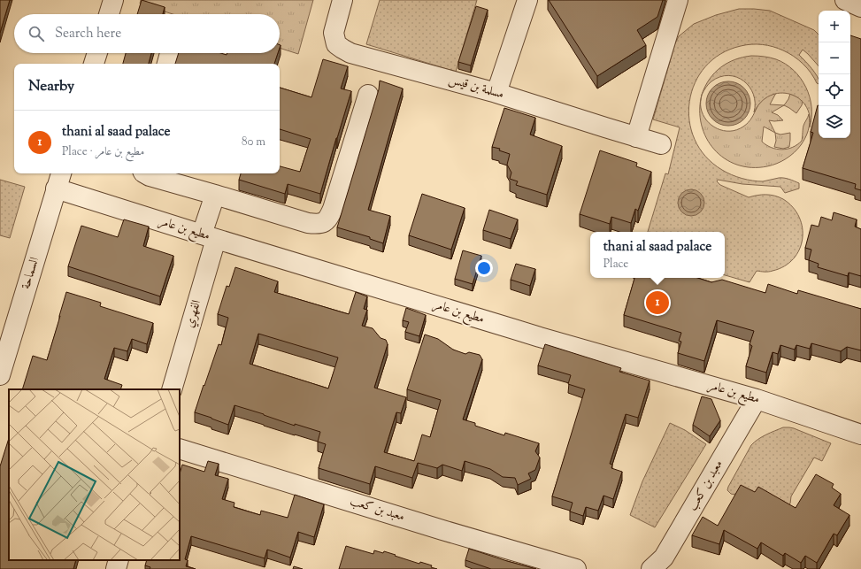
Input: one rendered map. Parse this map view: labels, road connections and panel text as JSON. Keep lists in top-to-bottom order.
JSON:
{
  "streets": {
    "street": [
      "مسلمة بن قيس",
      "مطيع بن عامر",
      "السماحة",
      "الفهري",
      "معبد بن كعب"
    ]
  },
  "crossings": [
    ["مطيع بن عامر", "السماحة"],
    ["مطيع بن عامر", "الفهري"],
    ["مطيع بن عامر", "معبد بن كعب"]
  ],
  "page": {
    "map_buttons": ["+", "−"],
    "search": "Search here",
    "heading": "Nearby",
    "list": [
      {
        "mark": "1",
        "name": "thani al saad palace",
        "note": "Place · مطيع بن عامر",
        "value": "80 m"
      }
    ],
    "popup": ["thani al saad palace", "Place"],
    "pins": "1"
  }
}
